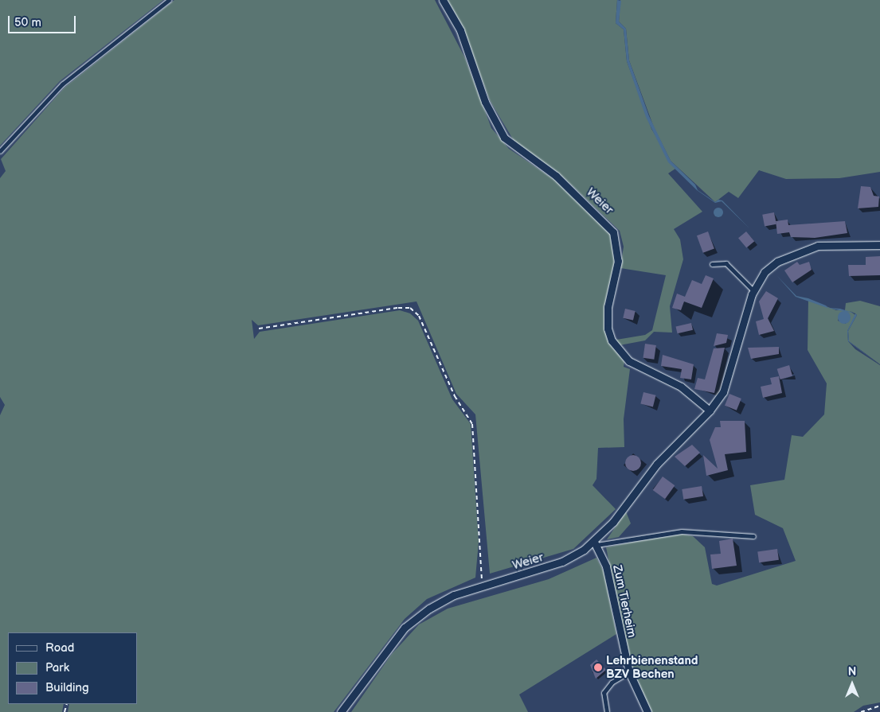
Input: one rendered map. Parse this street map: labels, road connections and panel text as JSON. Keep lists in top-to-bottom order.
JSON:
{
  "streets": {
    "street": ["Weier", "Zum Tierheim"]
  },
  "crossings": [
    ["Weier", "Zum Tierheim"]
  ],
  "places": ["Lehrbienenstand BZV Bechen"],
  "legend": ["Road", "Park", "Building"],
  "scale_bar": "50 m",
  "north": "top"
}
